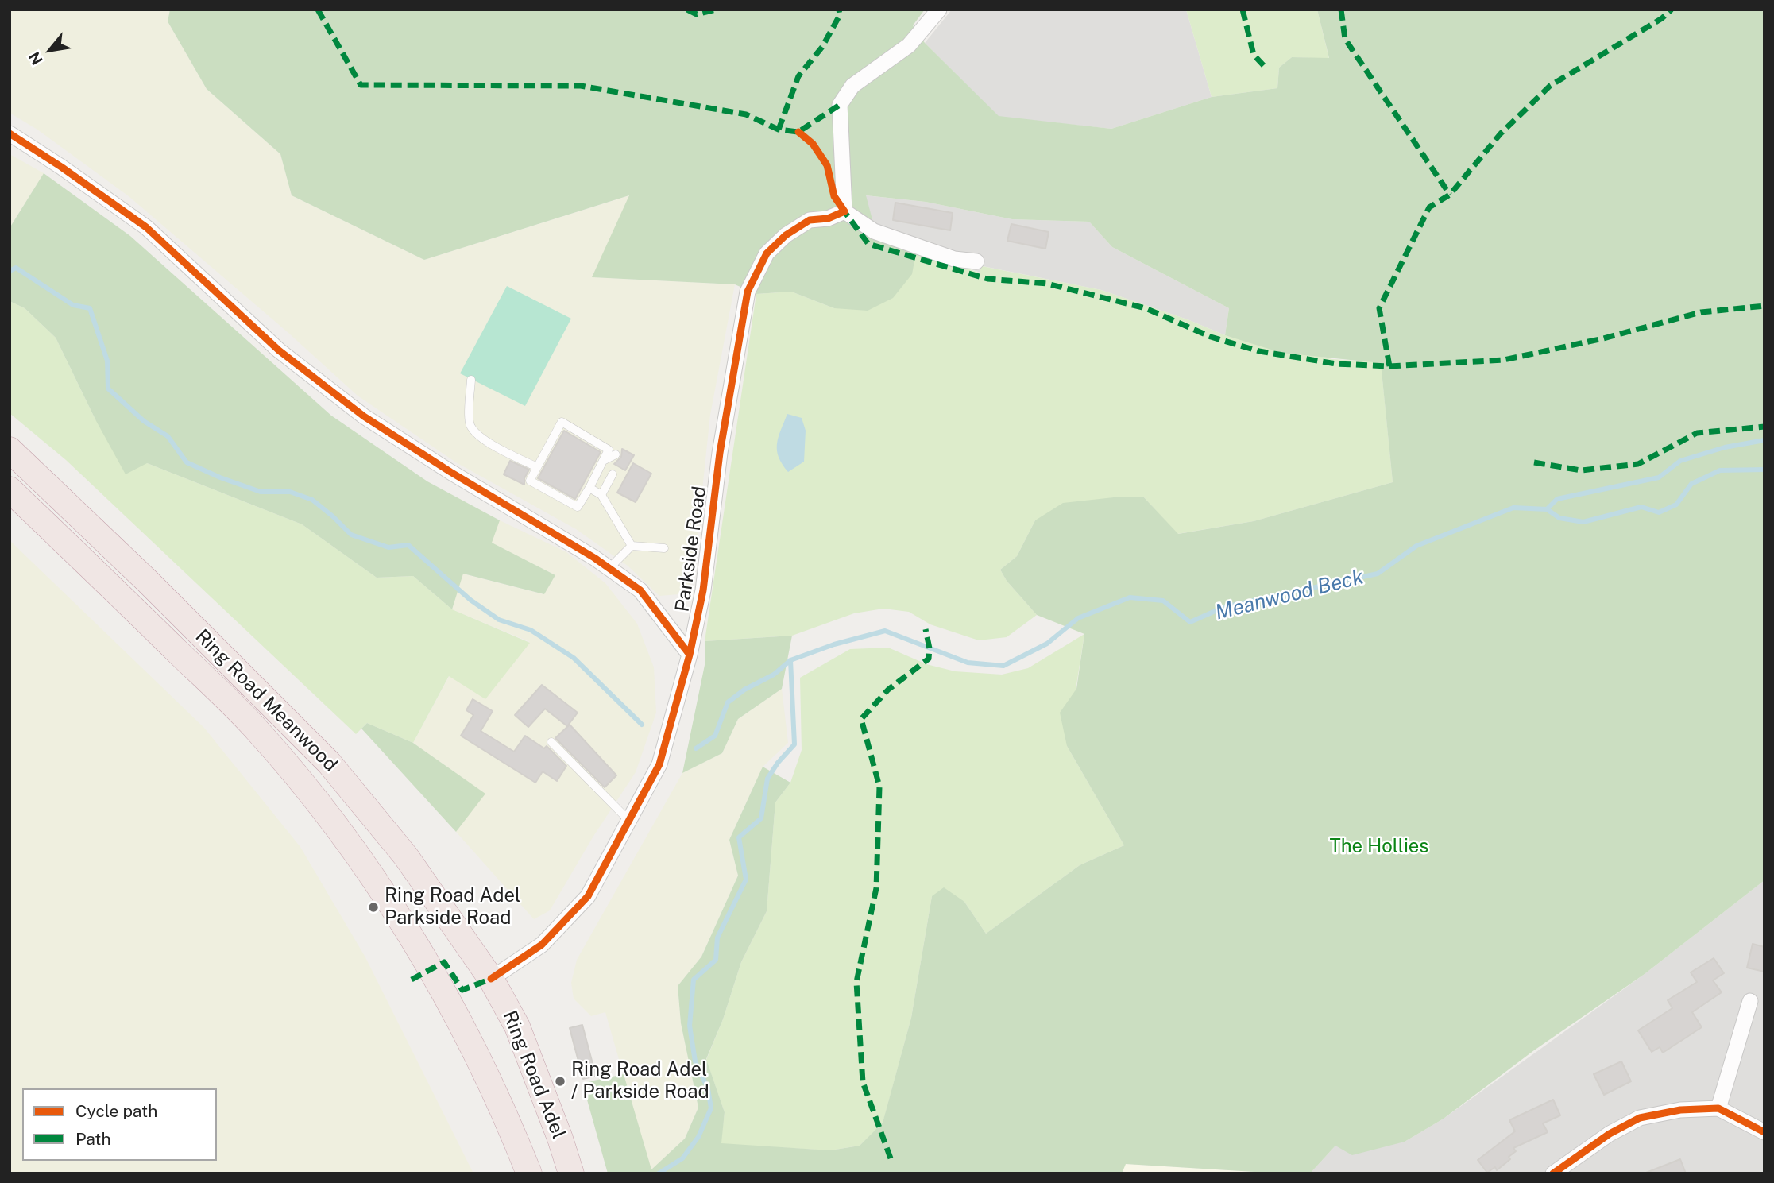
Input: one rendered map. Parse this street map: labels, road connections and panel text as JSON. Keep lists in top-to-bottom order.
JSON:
{
  "streets": {
    "highway": ["Ring Road Meanwood", "Ring Road Adel"],
    "street": ["Parkside Road"]
  },
  "crossings": [
    ["Parkside Road", "Ring Road Meanwood"],
    ["Parkside Road", "Ring Road Adel"],
    ["Ring Road Meanwood", "Ring Road Adel"]
  ],
  "water": ["Meanwood Beck"],
  "parks": ["The Hollies"],
  "places": ["Ring Road Adel Parkside Road", "Ring Road Adel / Parkside Road"],
  "legend": ["Cycle path", "Path"],
  "north": "bottom left"
}
